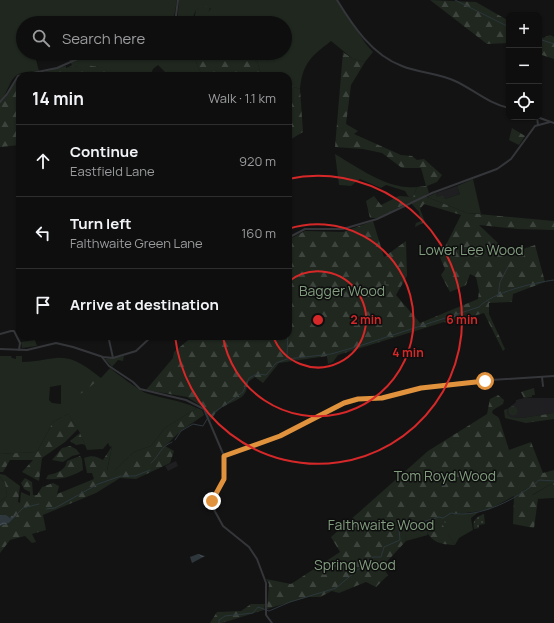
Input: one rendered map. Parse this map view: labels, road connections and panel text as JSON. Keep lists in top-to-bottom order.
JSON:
{
  "parks": [
    "Lower Lee Wood",
    "Bagger Wood",
    "Tom Royd Wood",
    "Falthwaite Wood",
    "Spring Wood"
  ],
  "page": {
    "map_buttons": ["+", "−"],
    "search": "Search here",
    "heading": ["14 min", "Walk · 1.1 km"],
    "list": [
      ["Continue", "Eastfield Lane", "920 m"],
      ["Turn left", "Falthwaite Green Lane", "160 m"],
      "Arrive at destination"
    ]
  },
  "rings": ["2 min", "6 min", "4 min"]
}
